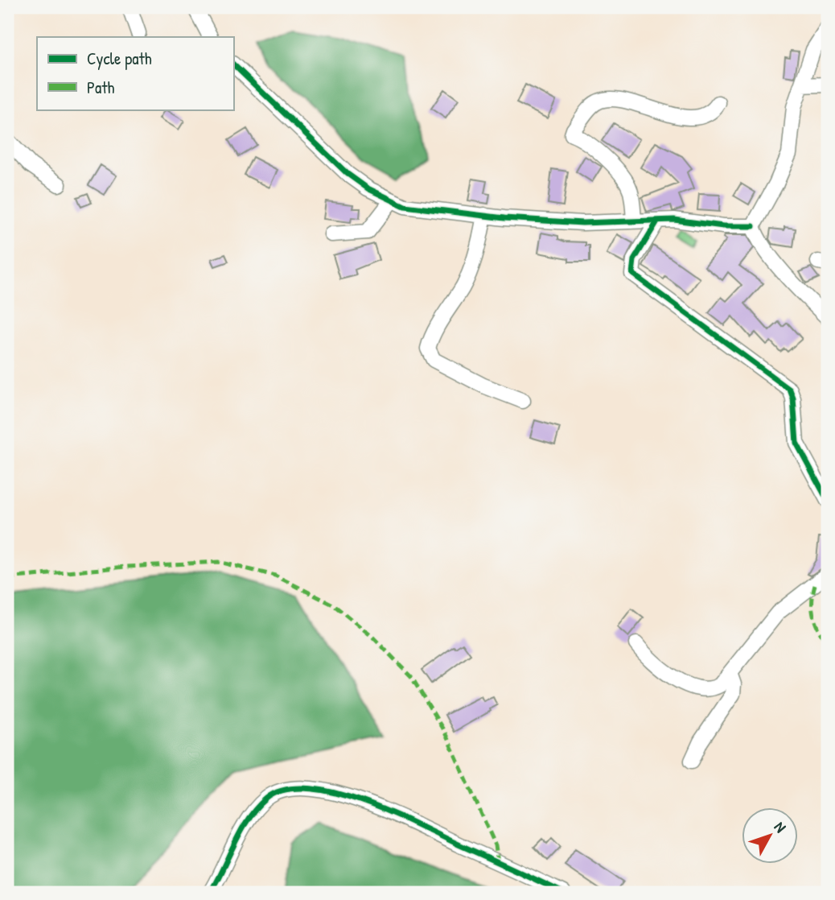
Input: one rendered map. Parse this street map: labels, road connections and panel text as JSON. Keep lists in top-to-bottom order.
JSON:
{
  "legend": ["Cycle path", "Path"],
  "north": "top right"
}
